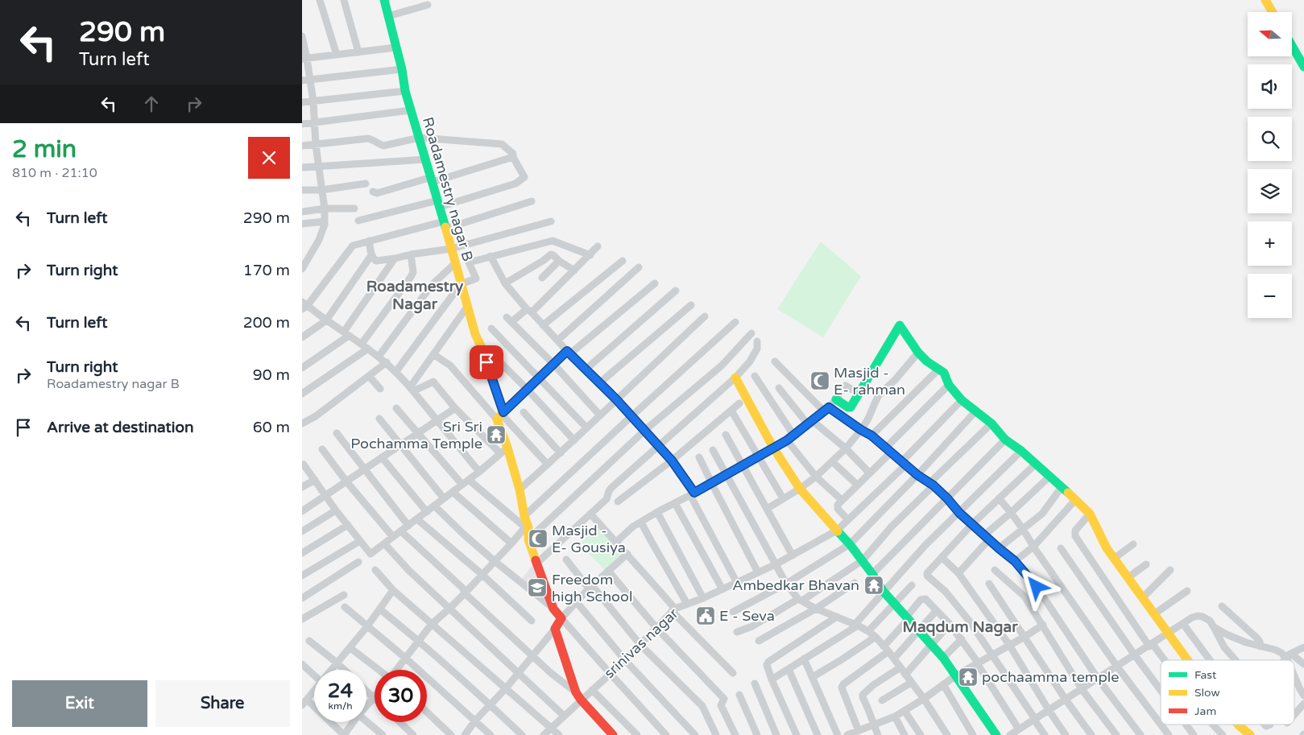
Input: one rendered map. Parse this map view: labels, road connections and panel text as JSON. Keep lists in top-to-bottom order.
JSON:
{
  "streets": {
    "street": ["Roadamestry nagar B", "srinivas nagar"]
  },
  "districts": ["Roadamestry Nagar", "Maqdum Nagar"],
  "places": {
    "mosque": ["Masjid - E- rahman", "Masjid - E- Gousiya"],
    "temple": ["Sri Sri Pochamma Temple", "Ambedkar Bhavan", "pochaamma temple"],
    "school or university": ["Freedom high School"],
    "public building": ["E - Seva"]
  },
  "legend": ["Fast", "Slow", "Jam"],
  "north": "left",
  "page": {
    "turn": ["290 m", "Turn left"],
    "map_buttons": ["+", "−"],
    "heading": ["2 min", "810 m · 21:10"],
    "list": [
      {
        "name": "Turn left",
        "value": "290 m"
      },
      {
        "name": "Turn right",
        "value": "170 m"
      },
      {
        "name": "Turn left",
        "value": "200 m"
      },
      {
        "name": "Turn right",
        "note": "Roadamestry nagar B",
        "value": "90 m"
      },
      {
        "name": "Arrive at destination",
        "value": "60 m"
      }
    ],
    "speed": "24 km/h",
    "limit": "30",
    "buttons": ["Exit", "Share"]
  }
}
